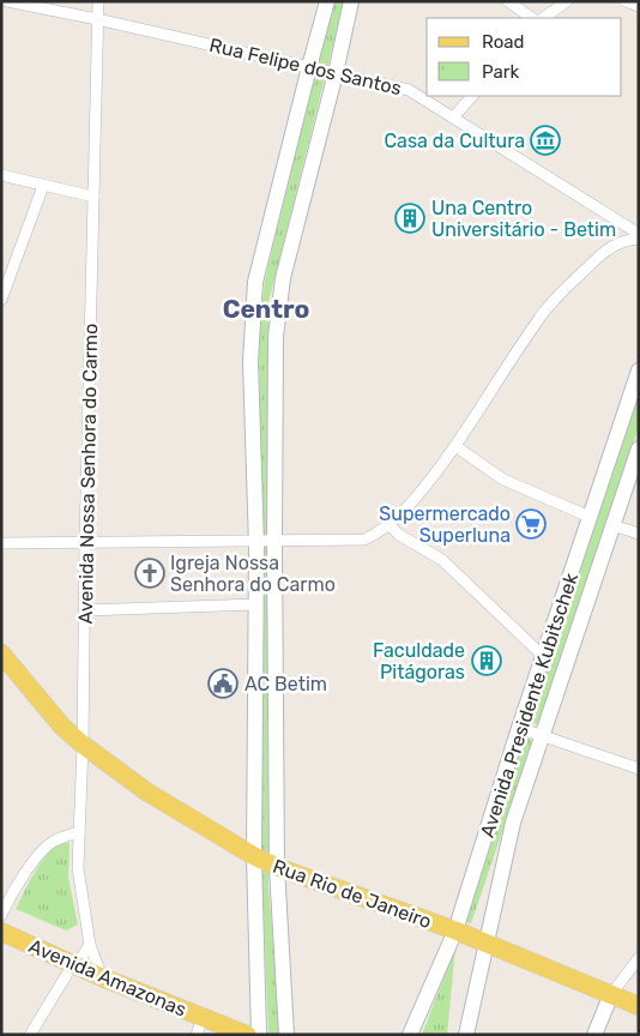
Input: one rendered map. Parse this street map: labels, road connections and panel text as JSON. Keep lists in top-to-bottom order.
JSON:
{
  "streets": {
    "main road": ["Rua Rio de Janeiro", "Avenida Amazonas"],
    "street": ["Rua Felipe dos Santos", "Avenida Nossa Senhora do Carmo", "Avenida Presidente Kubitschek"]
  },
  "crossings": [
    ["Rua Felipe dos Santos", "Avenida Nossa Senhora do Carmo"],
    ["Avenida Nossa Senhora do Carmo", "Rua Rio de Janeiro"],
    ["Avenida Nossa Senhora do Carmo", "Avenida Amazonas"],
    ["Avenida Presidente Kubitschek", "Rua Rio de Janeiro"]
  ],
  "districts": ["Centro"],
  "places": {
    "museum": ["Casa da Cultura"],
    "building": ["Una Centro Universitário - Betim", "Faculdade Pitágoras"],
    "supermarket": ["Supermercado Superluna"],
    "church": ["Igreja Nossa Senhora do Carmo"],
    "public building": ["AC Betim"]
  },
  "legend": ["Road", "Park"]
}
